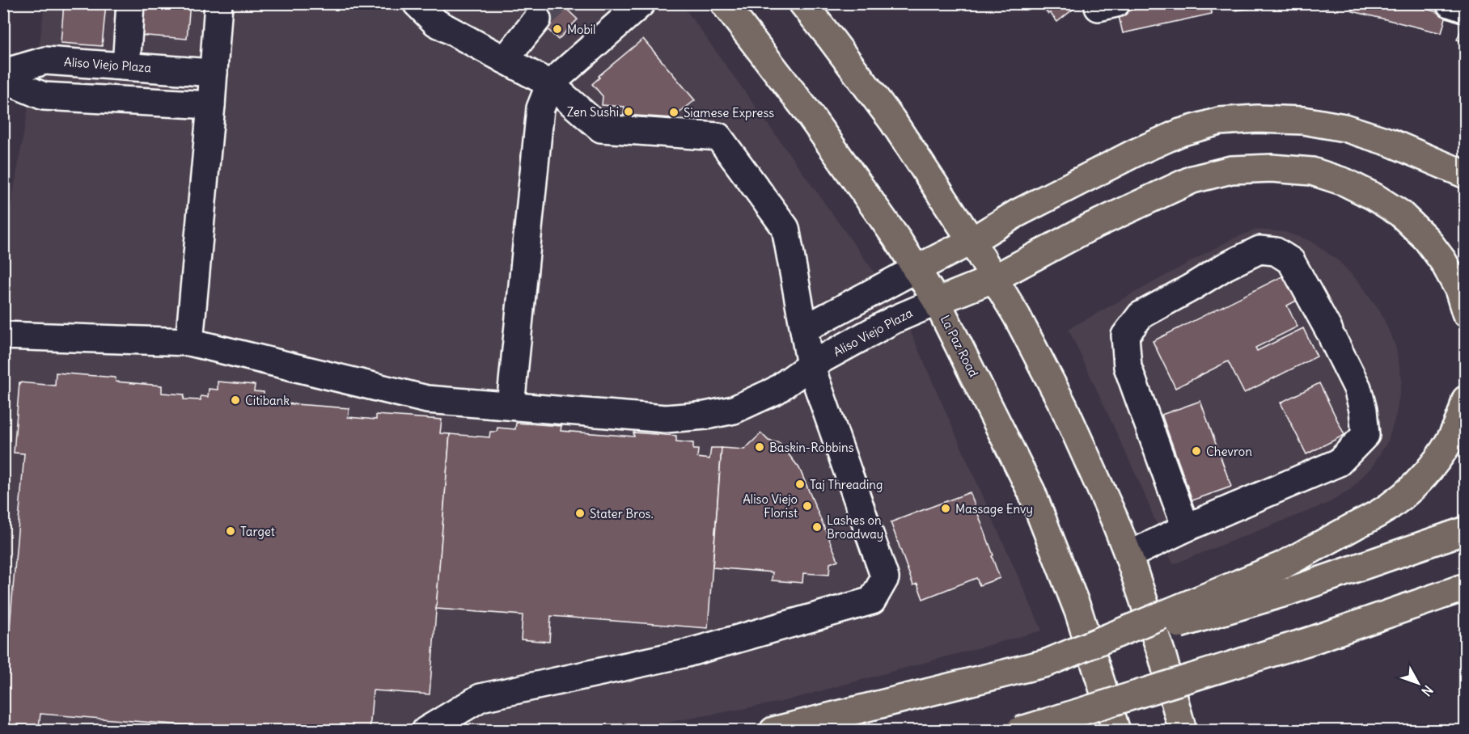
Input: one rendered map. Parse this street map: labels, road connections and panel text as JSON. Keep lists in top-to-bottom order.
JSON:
{
  "streets": {
    "main road": ["La Paz Road"],
    "street": ["Aliso Viejo Plaza"]
  },
  "crossings": [
    ["Aliso Viejo Plaza", "La Paz Road"]
  ],
  "places": [
    "Mobil",
    "Zen Sushi",
    "Siamese Express",
    "Citibank",
    "Baskin-Robbins",
    "Chevron",
    "Taj Threading",
    "Aliso Viejo Florist",
    "Massage Envy",
    "Stater Bros.",
    "Lashes on Broadway",
    "Target"
  ],
  "north": "bottom right"
}
